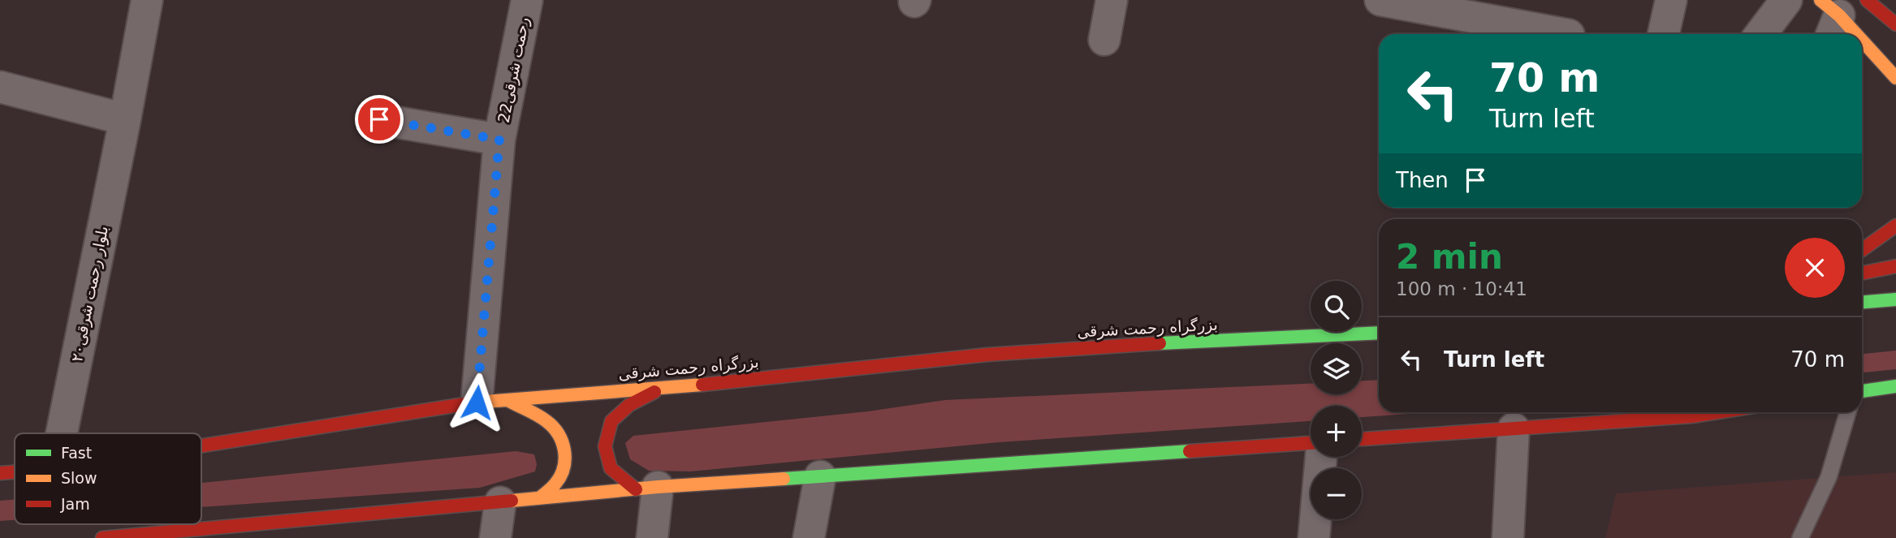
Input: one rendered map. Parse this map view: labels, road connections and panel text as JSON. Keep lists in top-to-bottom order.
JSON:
{
  "streets": {
    "main road": ["بزرگراه رحمت شرقی"],
    "street": ["22رحمت شرقی", "بلوار رحمت شرقی۲۰"]
  },
  "crossings": [
    ["22رحمت شرقی", "بزرگراه رحمت شرقی"]
  ],
  "legend": ["Fast", "Slow", "Jam"],
  "page": {
    "turn": ["70 m", "Turn left"],
    "then": "Then",
    "heading": ["2 min", "100 m · 10:41"],
    "map_buttons": ["+", "−"],
    "list": [
      {
        "name": "Turn left",
        "value": "70 m"
      }
    ]
  }
}
